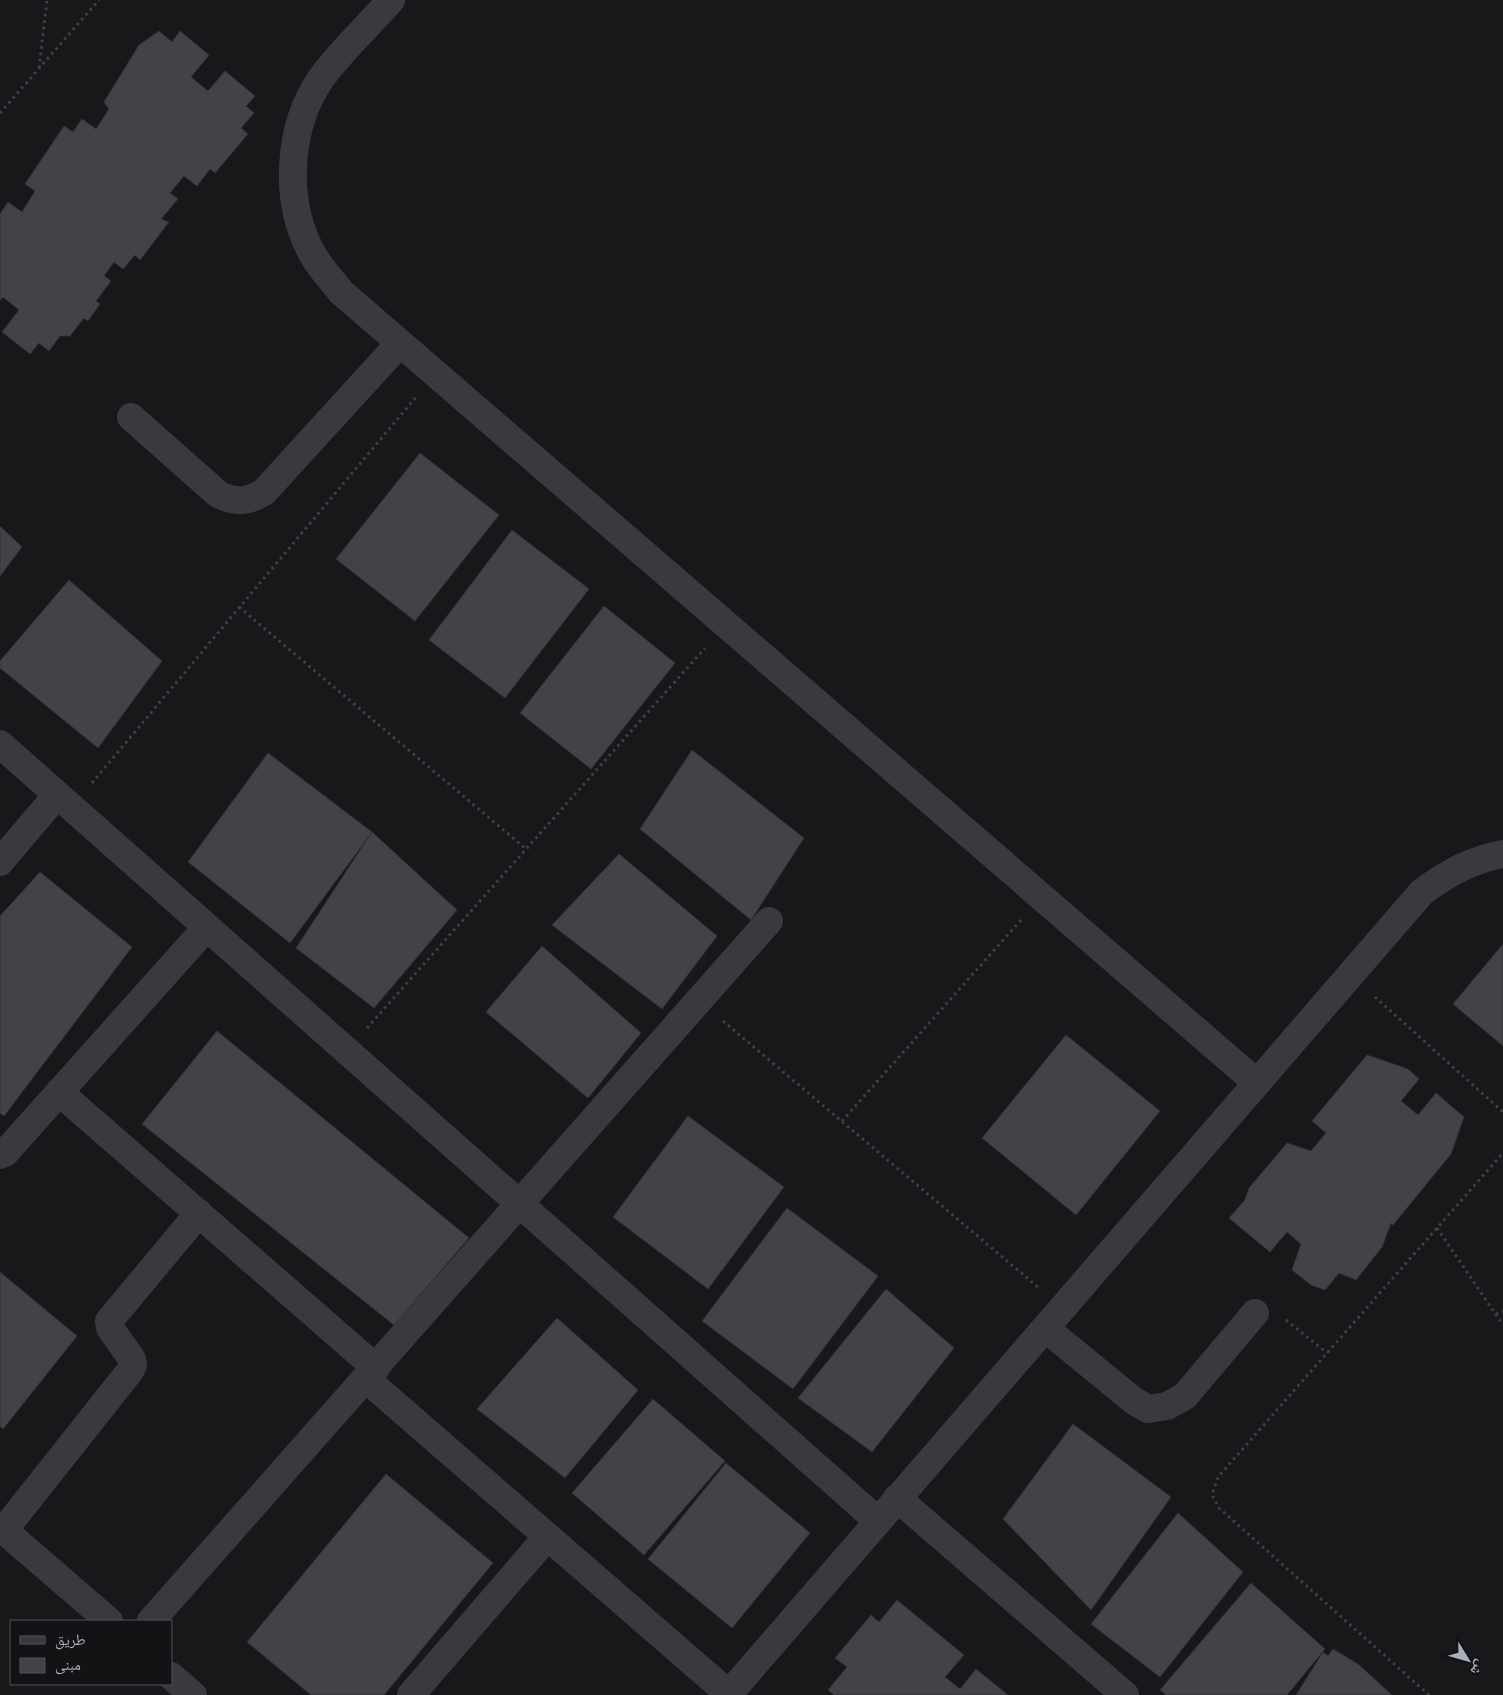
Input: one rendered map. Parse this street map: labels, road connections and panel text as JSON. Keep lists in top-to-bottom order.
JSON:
{
  "legend": ["طريق", "مبنى"],
  "north": "bottom right"
}
